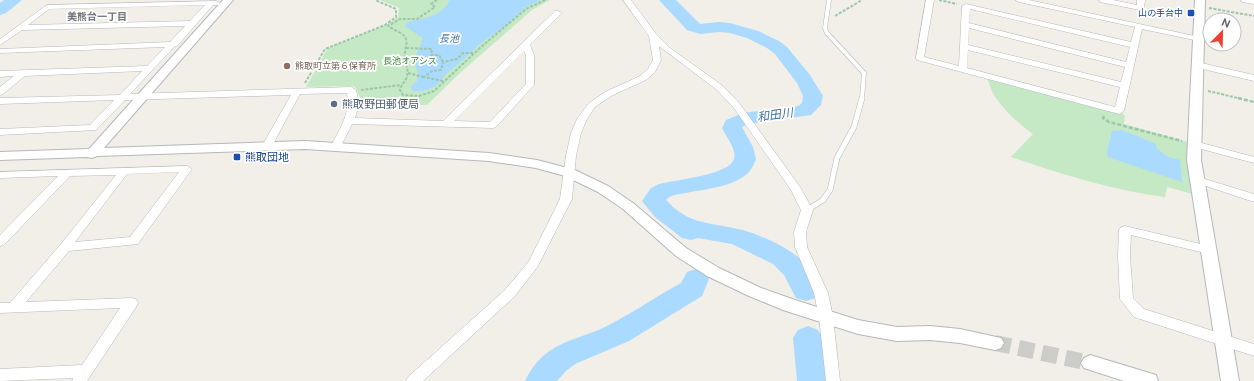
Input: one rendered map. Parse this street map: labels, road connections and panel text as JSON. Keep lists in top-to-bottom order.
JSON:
{
  "districts": ["美熊台一丁目"],
  "water": ["長池", "和田川"],
  "parks": ["長池オアシス"],
  "places": {
    "transit": ["山の手台中", "熊取団地"],
    "other": ["熊取町立第６保育所", "熊取野田郵便局"]
  },
  "north": "top right"
}
